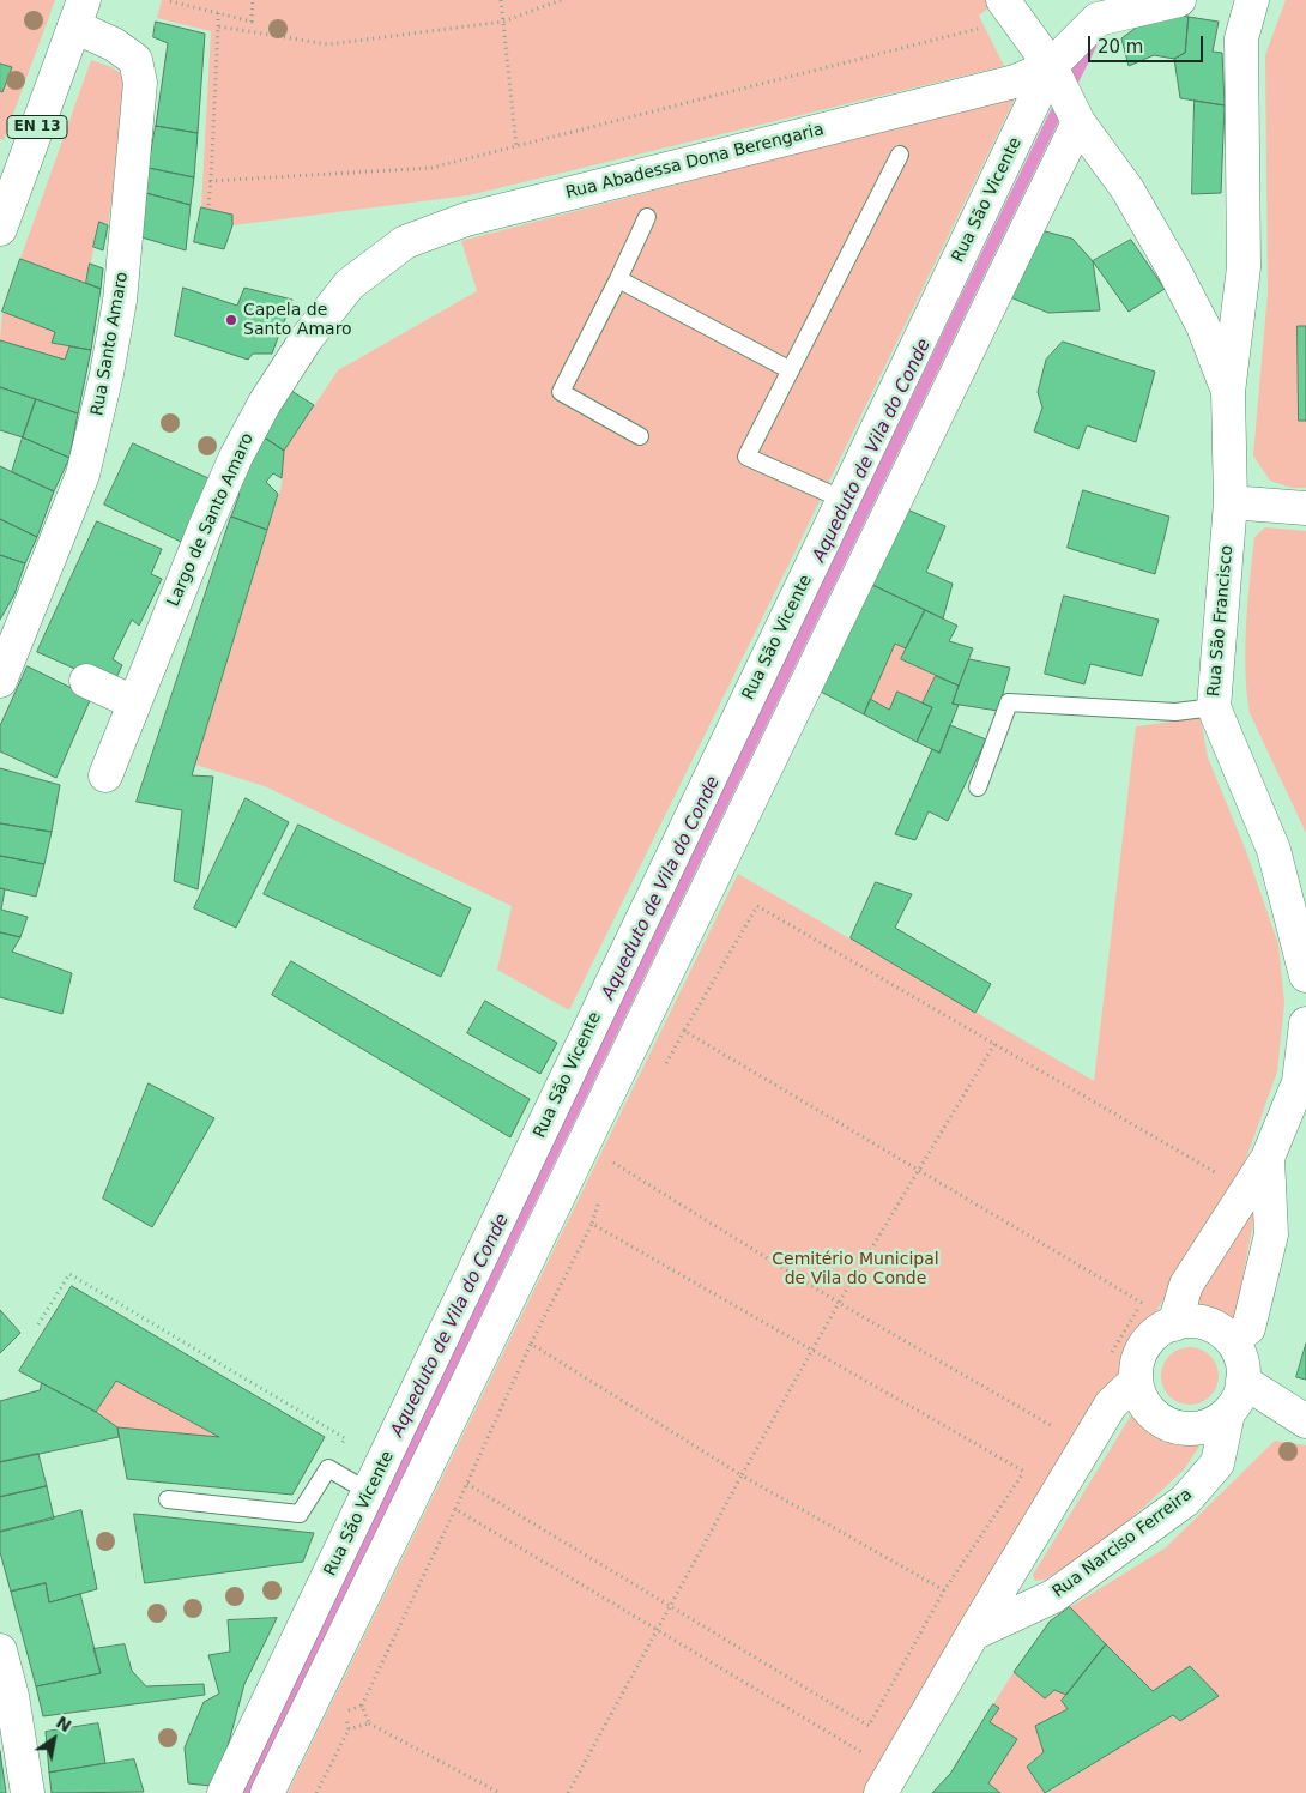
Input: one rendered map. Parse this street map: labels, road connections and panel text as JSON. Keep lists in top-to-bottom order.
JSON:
{
  "streets": {
    "street": [
      "EN 13",
      "Rua Abadessa Dona Berengaria",
      "Rua São Vicente",
      "Rua Santo Amaro",
      "Largo de Santo Amaro",
      "Rua São Francisco",
      "Rua Narciso Ferreira"
    ]
  },
  "crossings": [
    ["EN 13", "Rua Santo Amaro"],
    ["Rua Abadessa Dona Berengaria", "Rua São Vicente"],
    ["Rua Abadessa Dona Berengaria", "Largo de Santo Amaro"],
    ["Rua Abadessa Dona Berengaria", "Rua São Francisco"],
    ["Rua São Vicente", "Rua São Francisco"]
  ],
  "water": ["Aqueduto de Vila do Conde"],
  "parks": ["Cemitério Municipal de Vila do Conde"],
  "places": ["Capela de Santo Amaro"],
  "scale_bar": "20 m",
  "north": "top right"
}
